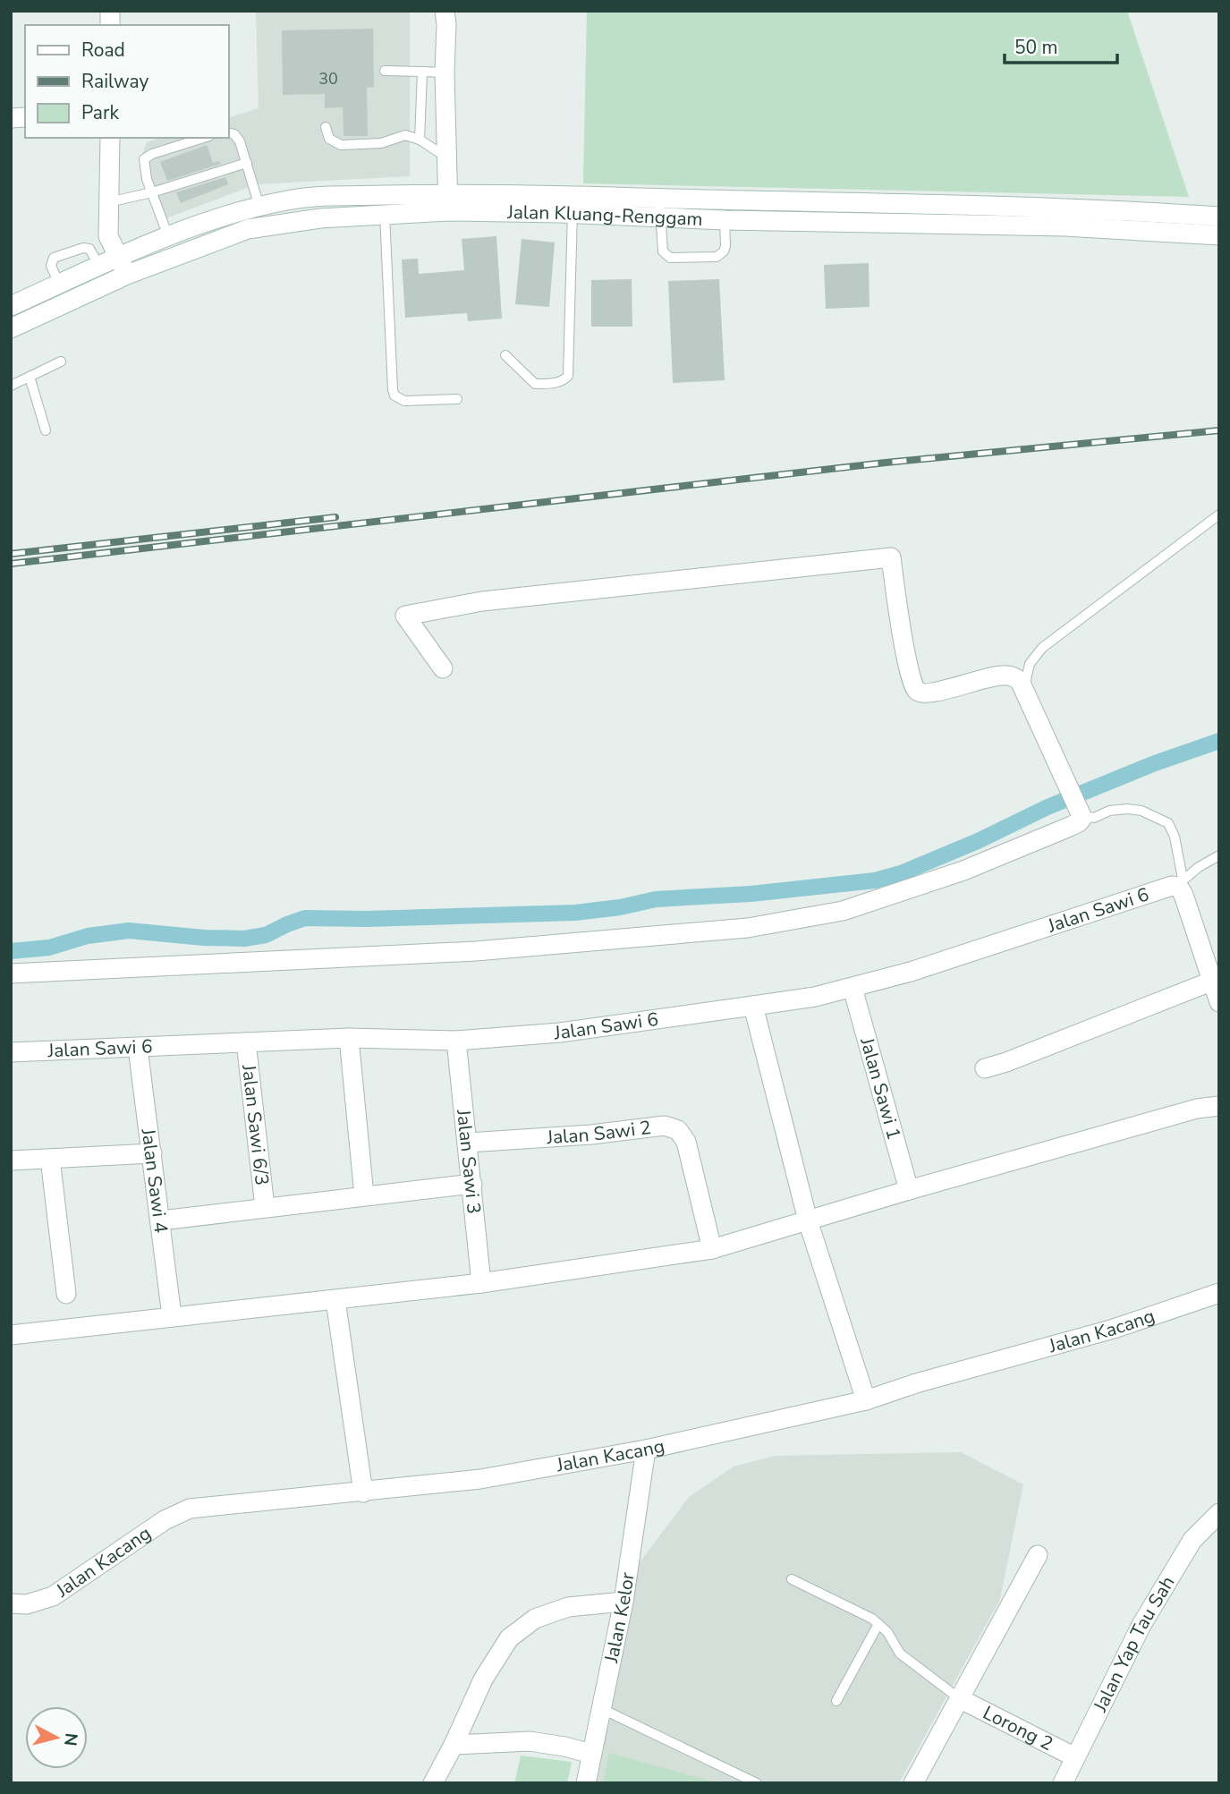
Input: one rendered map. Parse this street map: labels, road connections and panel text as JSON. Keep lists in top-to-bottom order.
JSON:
{
  "streets": {
    "street": [
      "Jalan Kluang-Renggam",
      "Jalan Sawi 6",
      "Jalan Sawi 1",
      "Jalan Sawi 6/3",
      "Jalan Sawi 2",
      "Jalan Sawi 3",
      "Jalan Sawi 4",
      "Jalan Kacang",
      "Jalan Kelor",
      "Jalan Yap Tau Sah",
      "Lorong 2"
    ]
  },
  "crossings": [
    ["Jalan Sawi 6", "Jalan Sawi 1"],
    ["Jalan Sawi 6", "Jalan Sawi 6/3"],
    ["Jalan Sawi 6", "Jalan Sawi 3"],
    ["Jalan Sawi 6", "Jalan Sawi 4"],
    ["Jalan Sawi 2", "Jalan Sawi 3"],
    ["Jalan Kacang", "Jalan Kelor"],
    ["Jalan Yap Tau Sah", "Lorong 2"]
  ],
  "house_numbers": ["30"],
  "legend": ["Road", "Railway", "Park"],
  "scale_bar": "50 m",
  "north": "right"
}
